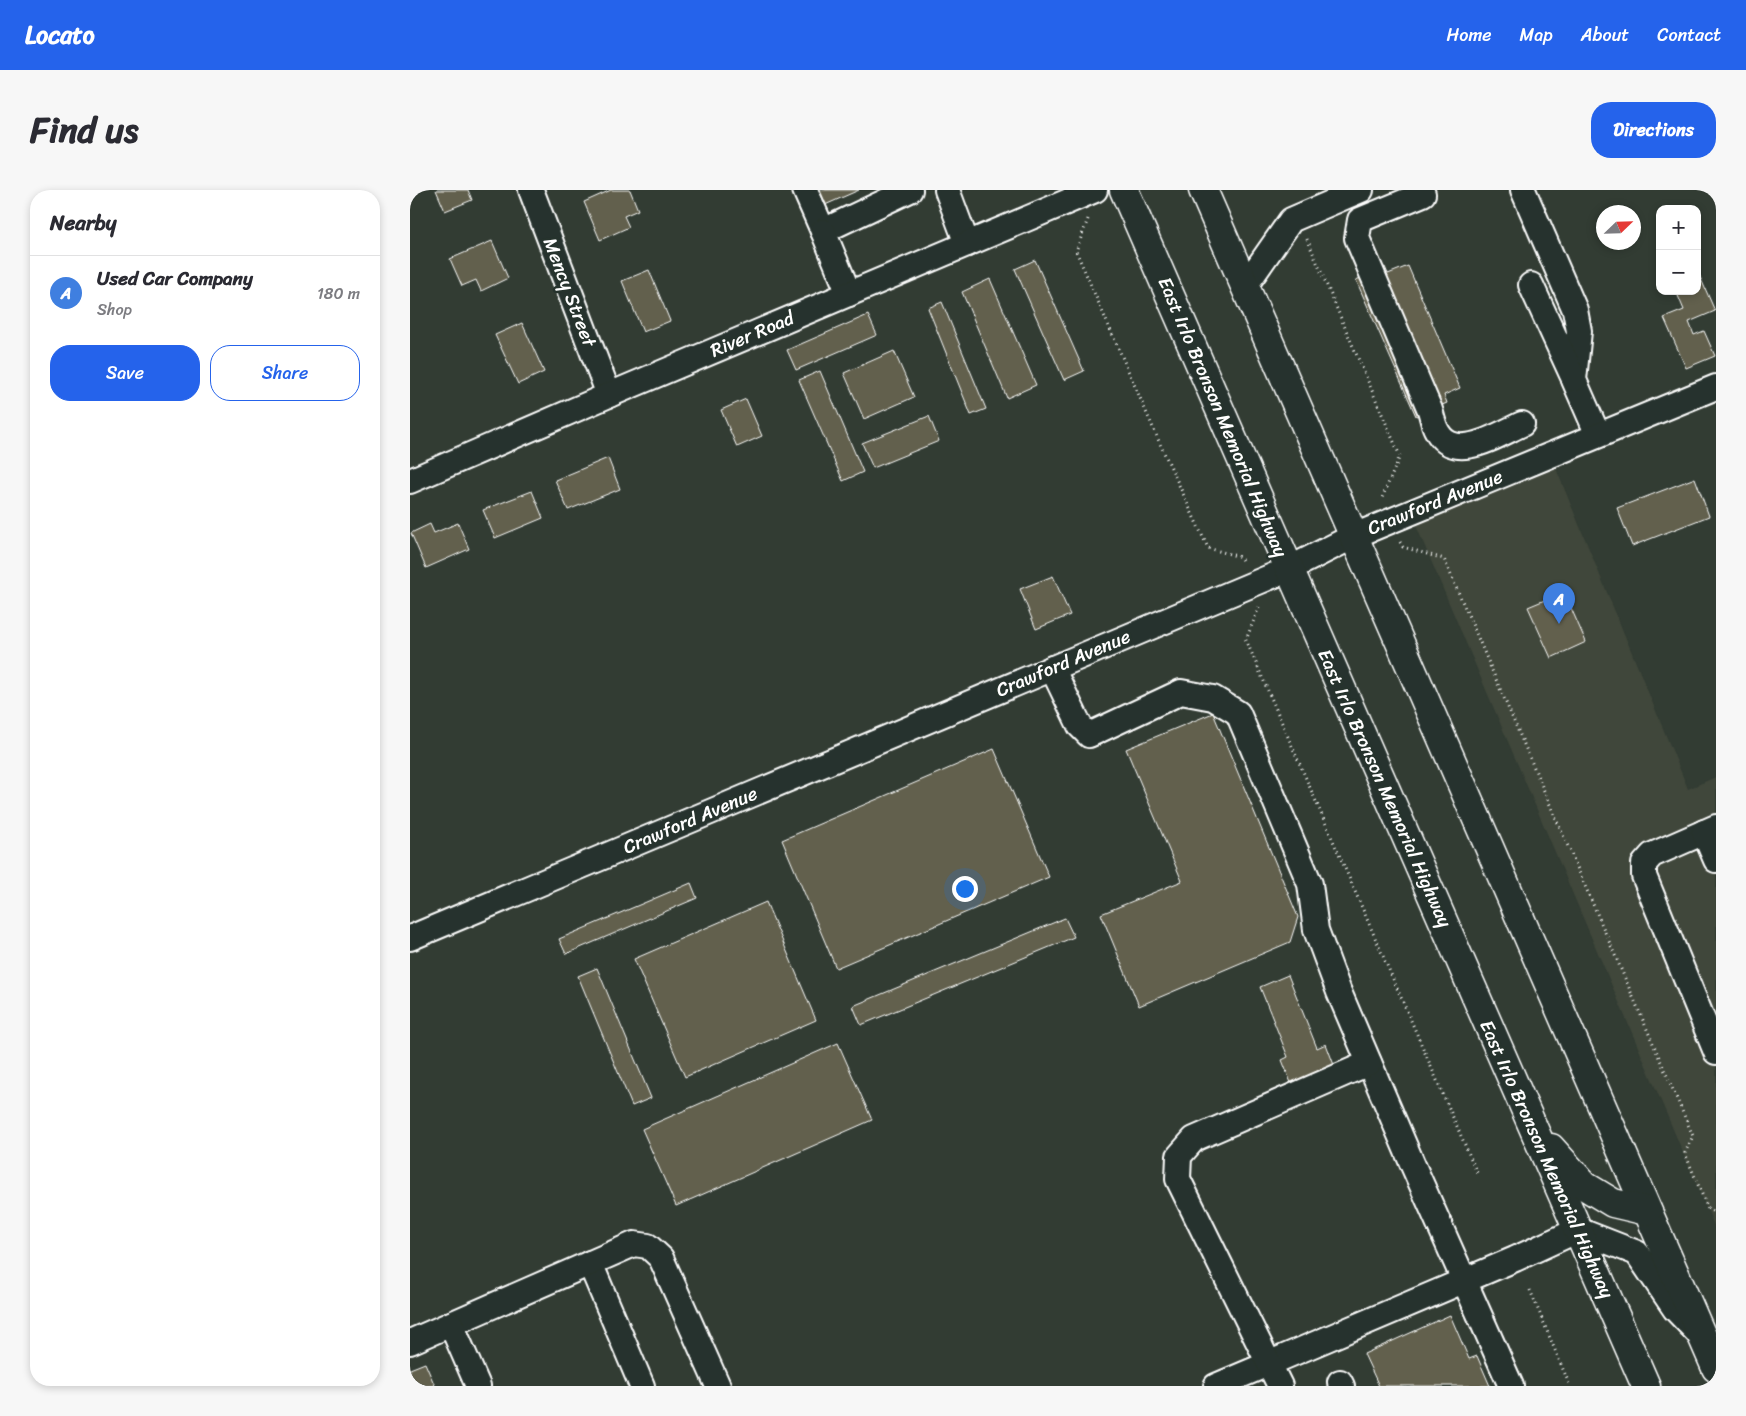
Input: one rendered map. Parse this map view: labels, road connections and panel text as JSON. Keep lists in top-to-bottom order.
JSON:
{
  "streets": {
    "highway": ["East Irlo Bronson Memorial Highway"],
    "street": ["Mency Street", "River Road", "Crawford Avenue"]
  },
  "crossings": [
    ["Mency Street", "River Road"],
    ["East Irlo Bronson Memorial Highway", "Crawford Avenue"]
  ],
  "north": "top right",
  "page": {
    "header": "Locato",
    "nav": [
      "Home",
      "Map",
      "About",
      "Contact"
    ],
    "title": "Find us",
    "buttons": [
      "Directions",
      ["Save", "Share"]
    ],
    "heading": "Nearby",
    "map_buttons": ["+", "−"],
    "list": [
      {
        "mark": "A",
        "name": "Used Car Company",
        "note": "Shop",
        "value": "180 m"
      }
    ],
    "pins": "A"
  }
}
